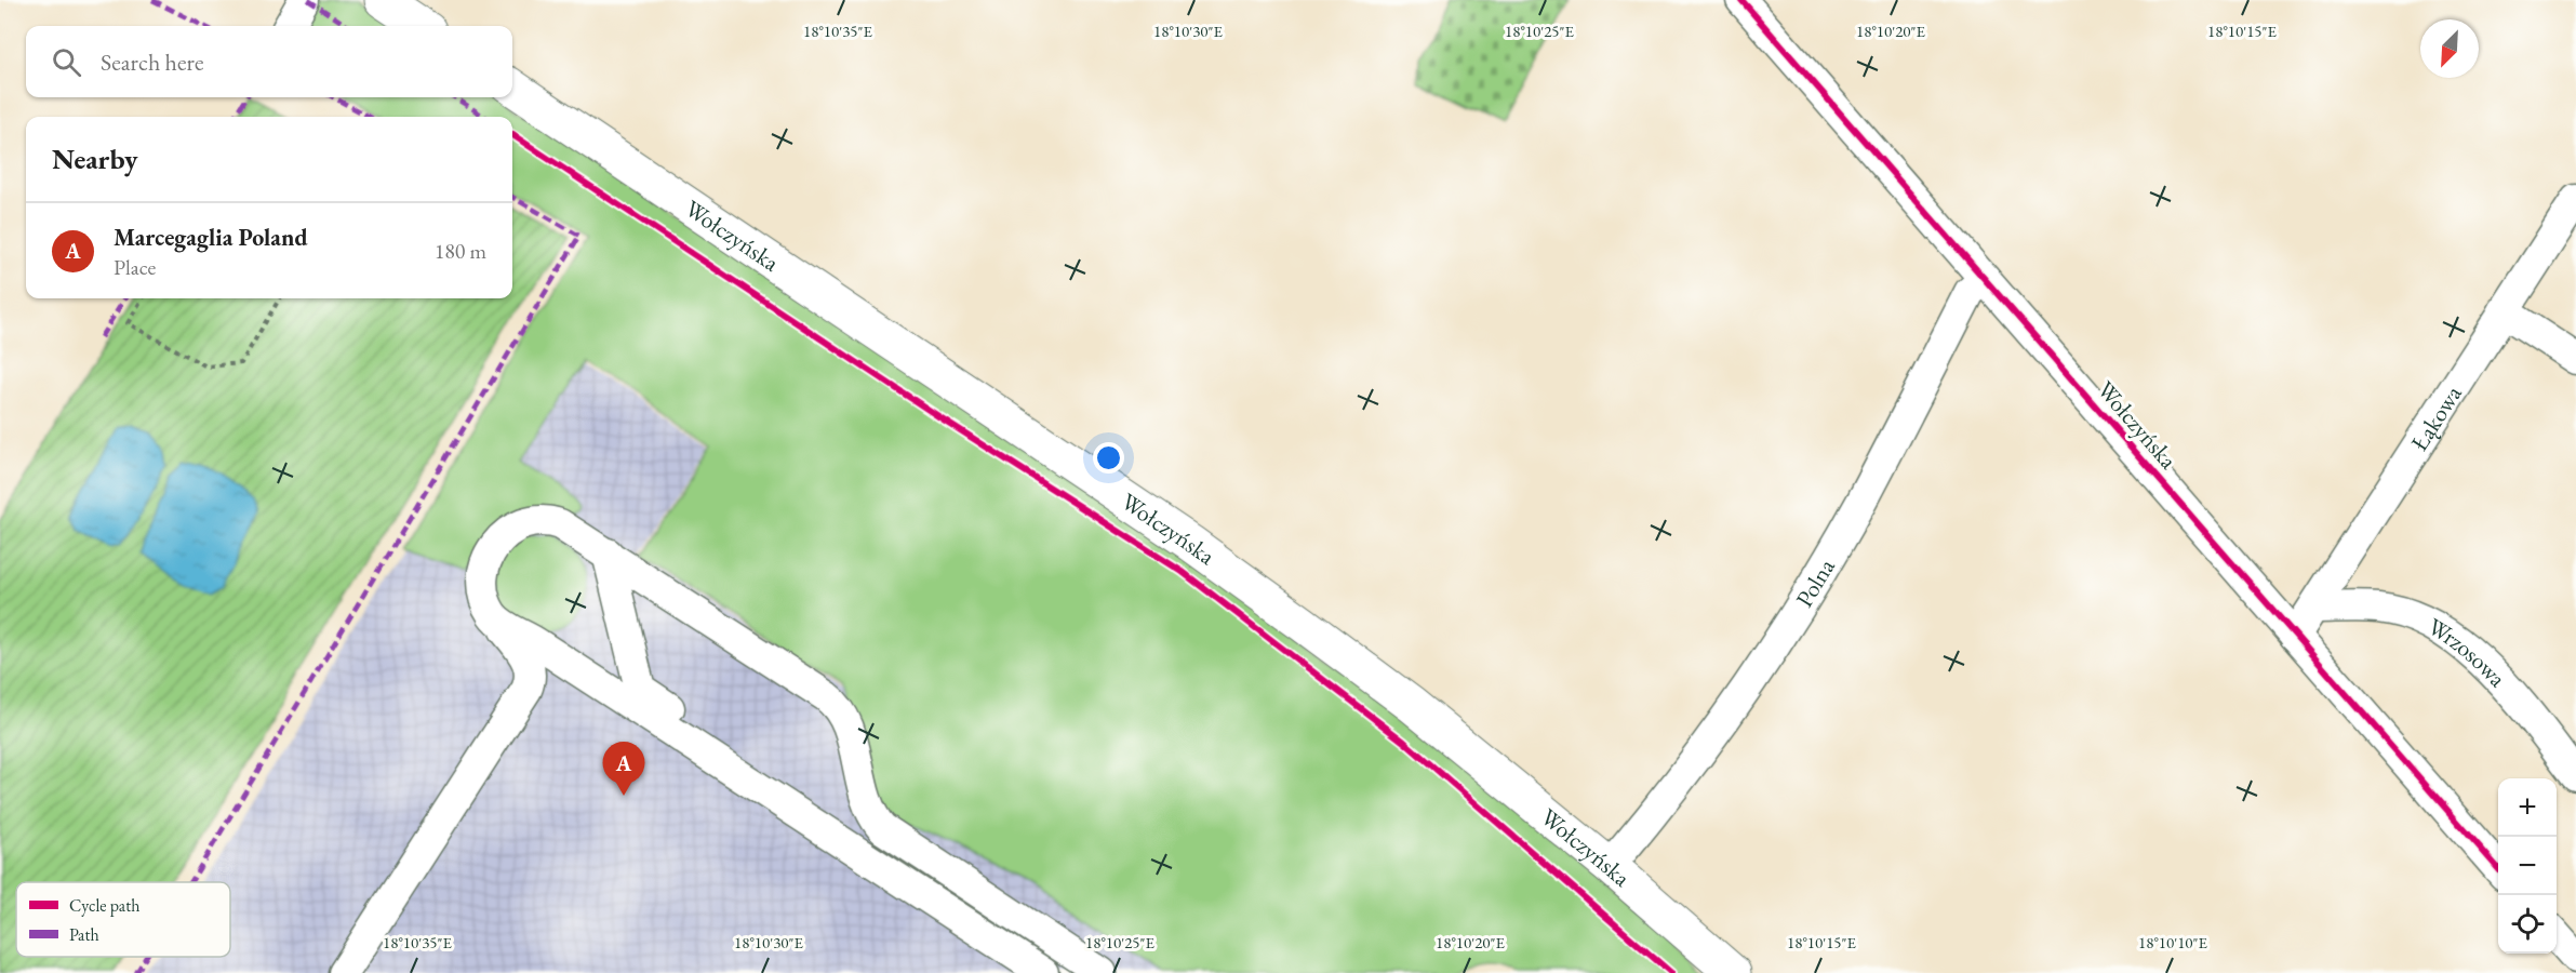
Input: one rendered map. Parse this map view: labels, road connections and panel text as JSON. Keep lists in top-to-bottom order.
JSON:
{
  "streets": {
    "main road": ["Wołczyńska"],
    "street": ["Łąkowa", "Polna", "Wrzosowa"]
  },
  "crossings": [
    ["Wołczyńska", "Łąkowa"],
    ["Wołczyńska", "Polna"],
    ["Łąkowa", "Wrzosowa"]
  ],
  "legend": ["Cycle path", "Path"],
  "north": "bottom left",
  "page": {
    "search": "Search here",
    "heading": "Nearby",
    "list": [
      {
        "mark": "A",
        "name": "Marcegaglia Poland",
        "note": "Place",
        "value": "180 m"
      }
    ],
    "pins": "A",
    "map_buttons": ["+", "−"]
  },
  "coordinates": [
    "18°10'35\"E",
    "18°10'30\"E",
    "18°10'20\"E",
    "18°10'15\"E",
    "18°10'25\"E",
    "18°10'10\"E"
  ]
}
